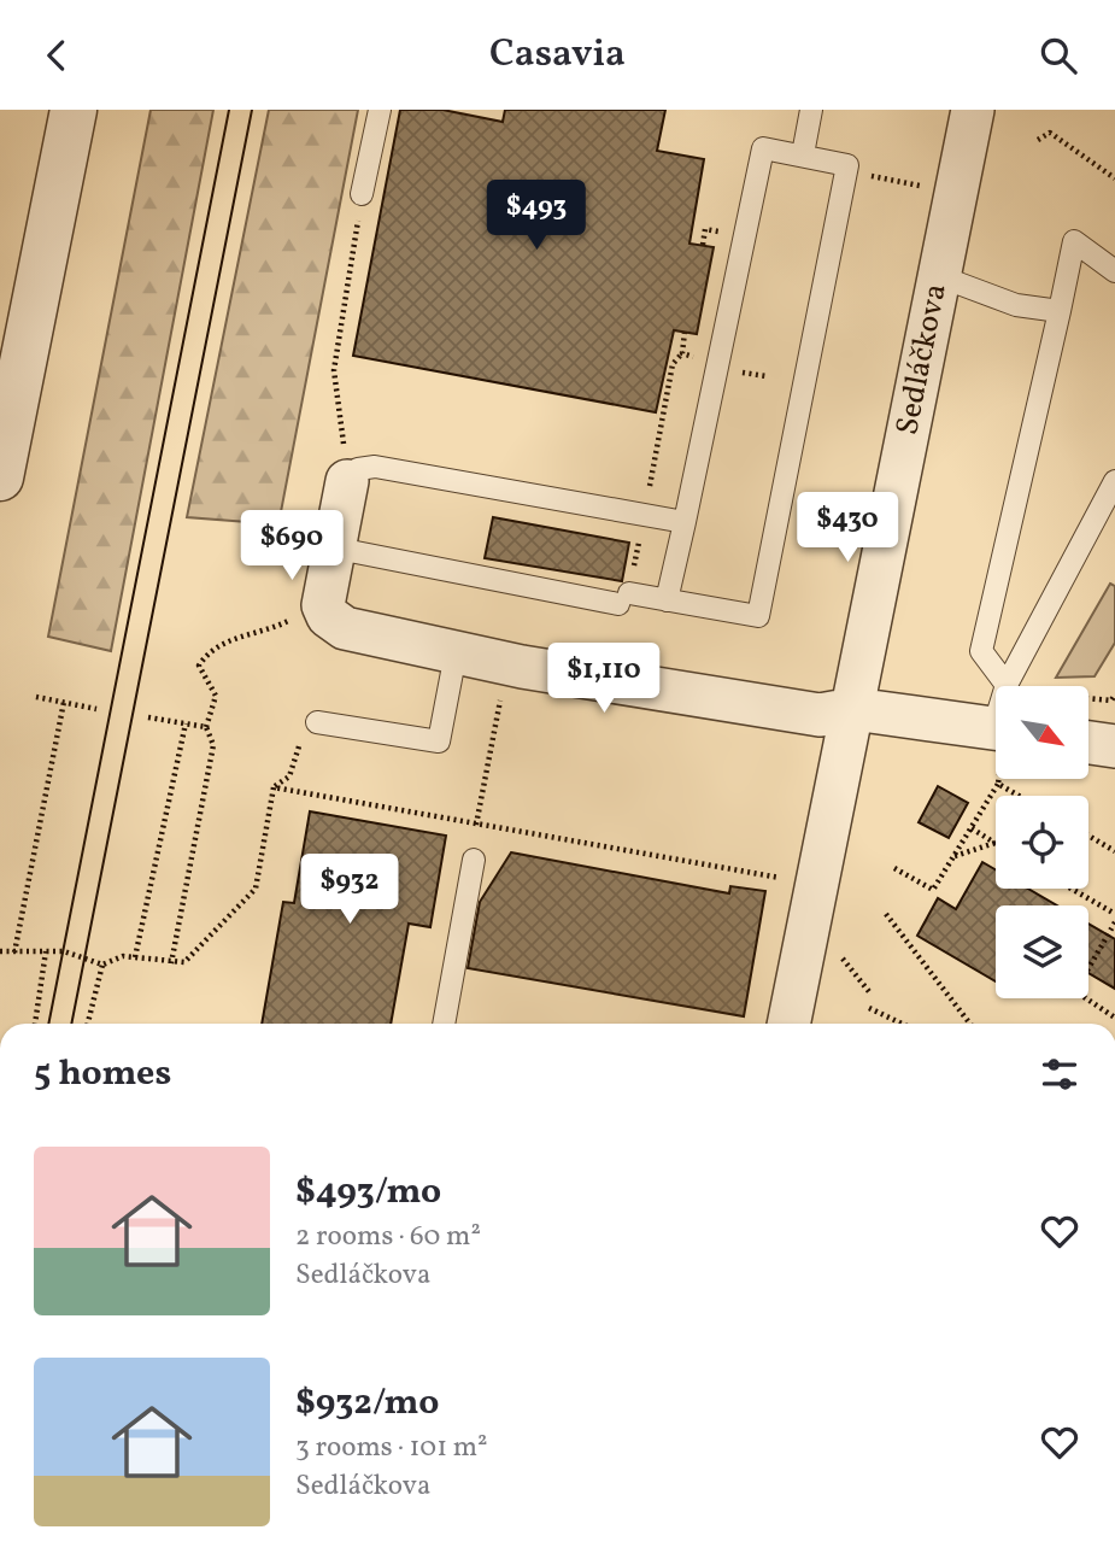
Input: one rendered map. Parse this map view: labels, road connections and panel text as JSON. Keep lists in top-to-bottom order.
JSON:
{
  "streets": {
    "street": ["Sedláčkova"]
  },
  "north": "bottom right",
  "page": {
    "header": "Casavia",
    "price": [
      "$493",
      "$430",
      "$690",
      "$1,110",
      "$932"
    ],
    "heading": "5 homes",
    "list": [
      {
        "name": "$493/mo",
        "note": "2 rooms · 60 m² · Sedláčkova"
      },
      {
        "name": "$932/mo",
        "note": "3 rooms · 101 m² · Sedláčkova"
      }
    ]
  }
}
